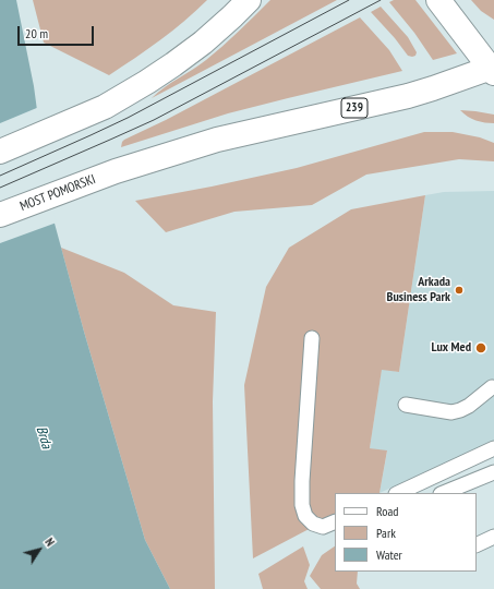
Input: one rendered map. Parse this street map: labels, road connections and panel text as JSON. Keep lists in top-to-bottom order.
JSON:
{
  "streets": {
    "main road": ["239", "MOST POMORSKI"]
  },
  "water": ["Brda"],
  "places": ["Arkada Business Park", "Lux Med"],
  "legend": ["Road", "Park", "Water"],
  "scale_bar": "20 m",
  "north": "top right"
}
